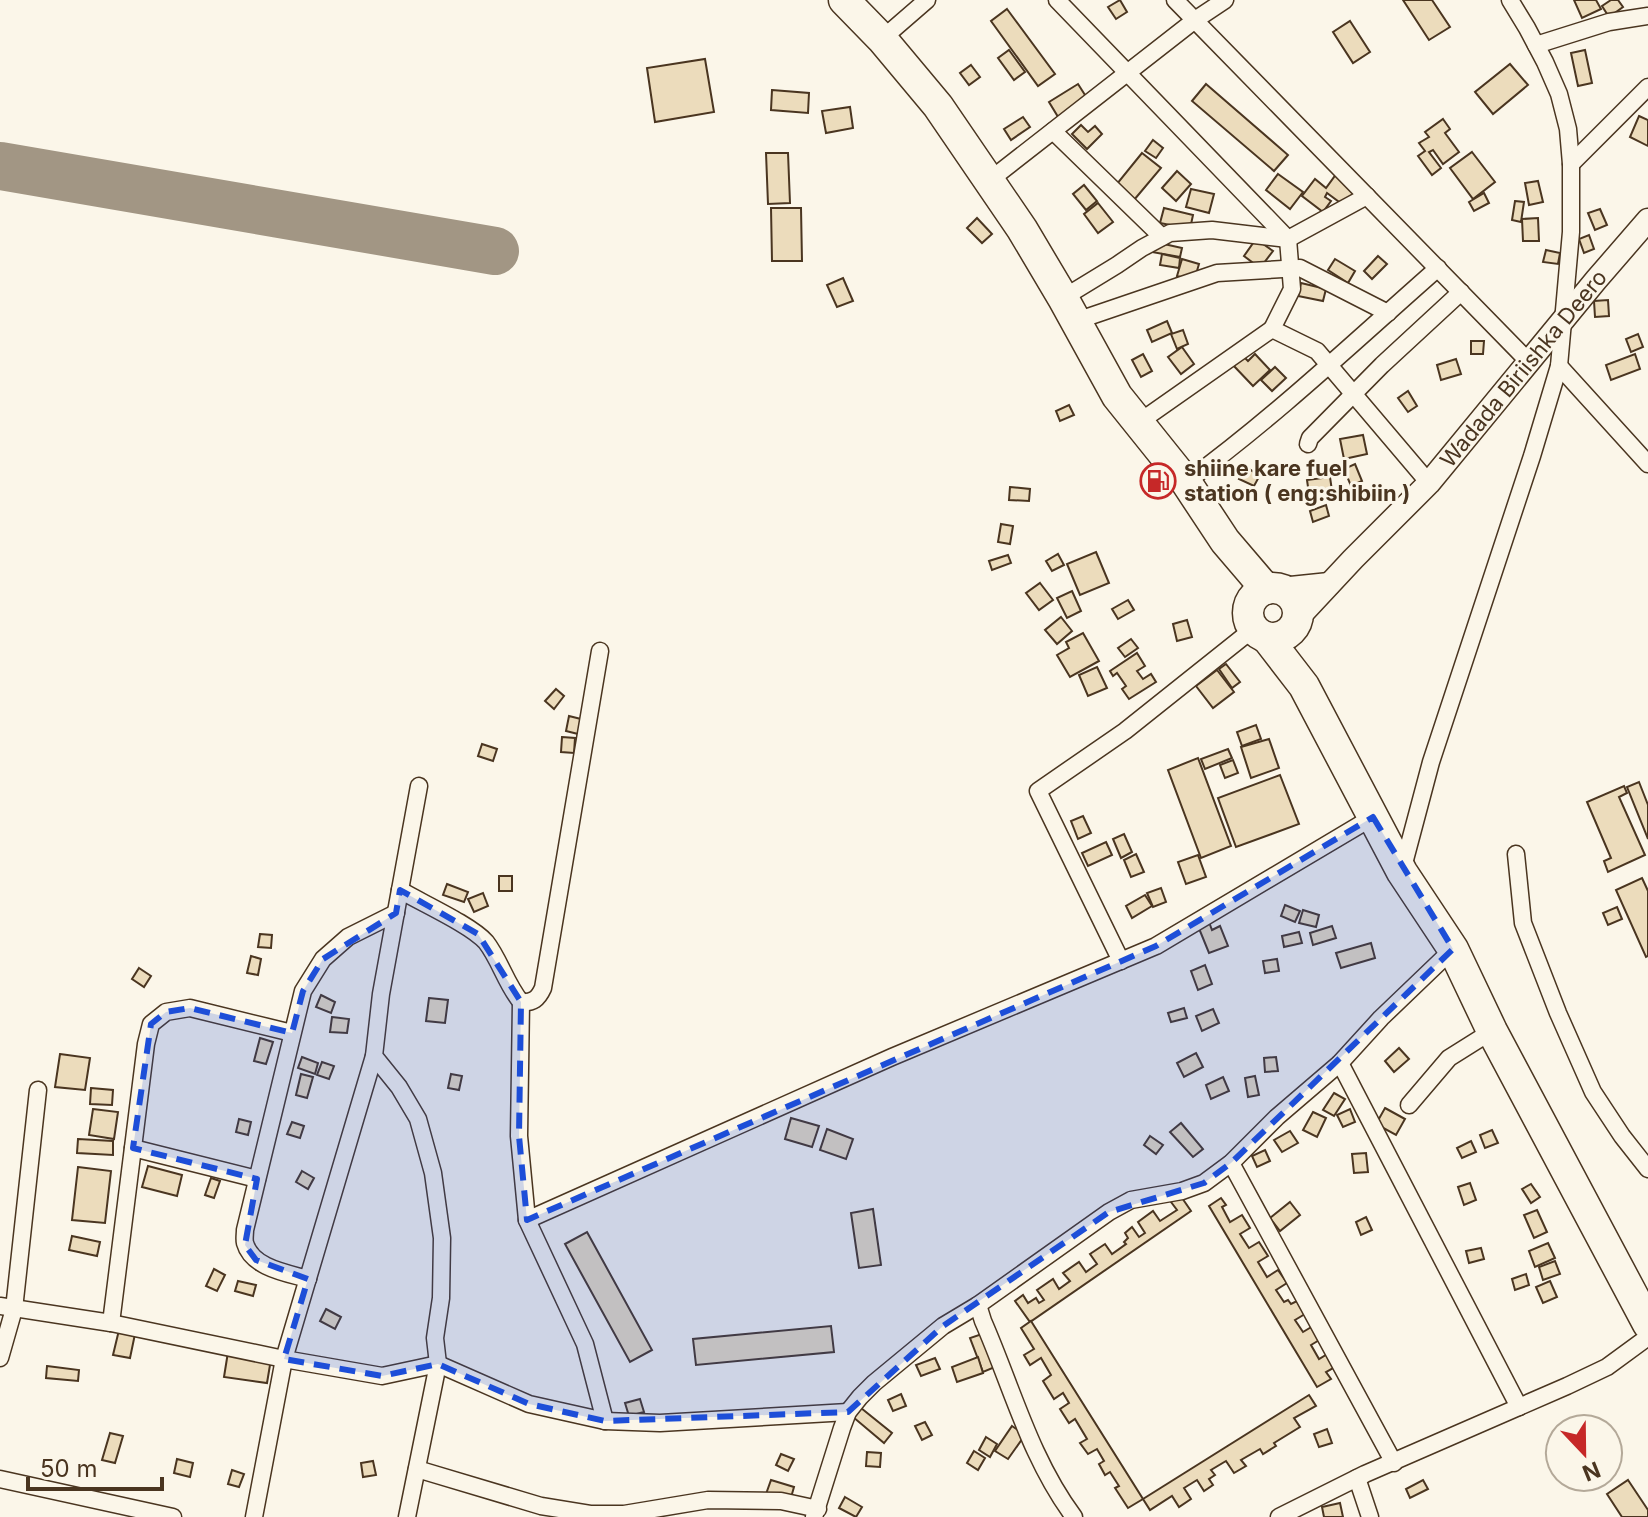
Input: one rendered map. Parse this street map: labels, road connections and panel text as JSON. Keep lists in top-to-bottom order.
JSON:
{
  "streets": {
    "street": ["Wadada Biriishka Deero"]
  },
  "places": {
    "fuel station": ["shiine kare fuel station ( eng:shibiin )"]
  },
  "scale_bar": "50 m",
  "north": "bottom"
}
